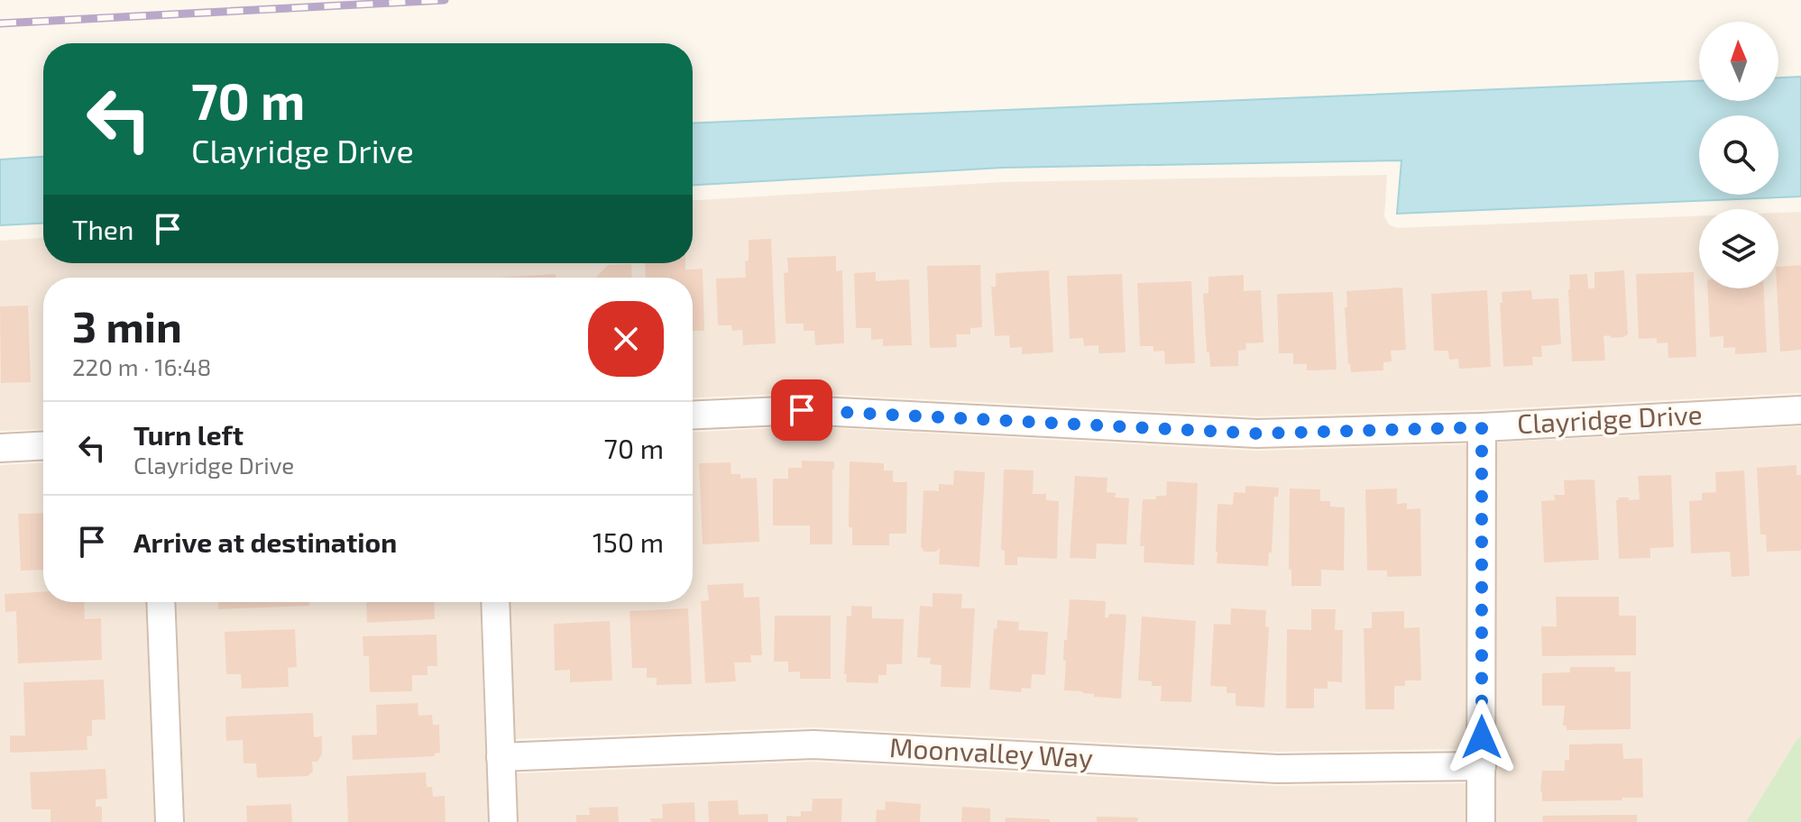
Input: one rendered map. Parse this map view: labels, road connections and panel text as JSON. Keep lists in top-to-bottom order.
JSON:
{
  "streets": {
    "street": ["Clayridge Drive", "Moonvalley Way"]
  },
  "north": "top",
  "page": {
    "turn": ["70 m", "Clayridge Drive"],
    "then": "Then",
    "heading": ["3 min", "220 m · 16:48"],
    "list": [
      {
        "name": "Turn left",
        "note": "Clayridge Drive",
        "value": "70 m"
      },
      {
        "name": "Arrive at destination",
        "value": "150 m"
      }
    ]
  }
}
